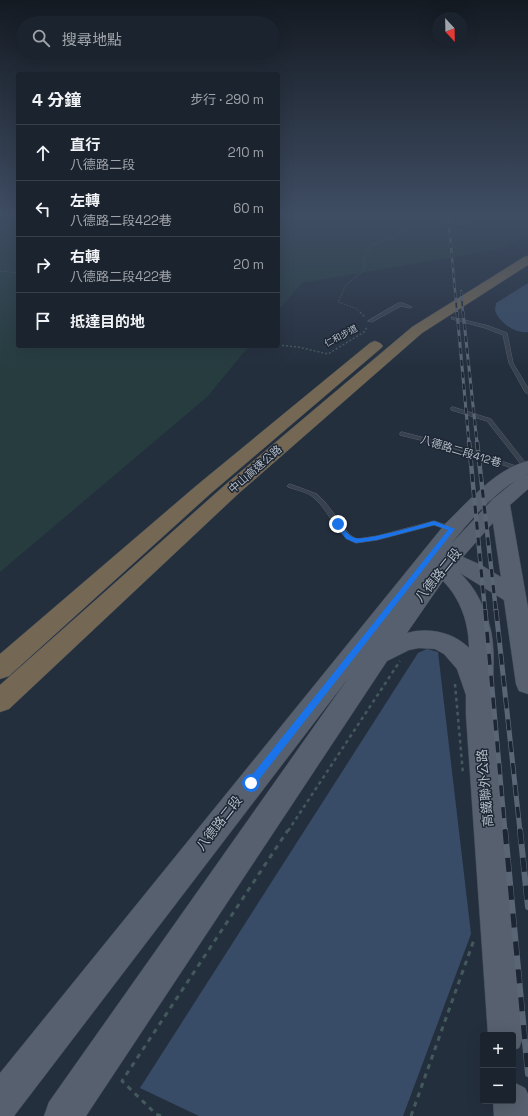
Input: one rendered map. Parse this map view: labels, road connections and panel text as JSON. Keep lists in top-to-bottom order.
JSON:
{
  "streets": {
    "highway": ["中山高速公路"],
    "main road": ["八德路二段", "高鐵聯外公路"],
    "lane": ["八德路二段412巷"],
    "path": ["仁和步道"]
  },
  "crossings": [
    ["八德路二段412巷", "八德路二段"],
    ["八德路二段", "高鐵聯外公路"]
  ],
  "north": "bottom",
  "page": {
    "search": "搜尋地點",
    "heading": ["4 分鐘", "步行 · 290 m"],
    "list": [
      ["直行", "八德路二段", "210 m"],
      ["左轉", "八德路二段422巷", "60 m"],
      ["右轉", "八德路二段422巷", "20 m"],
      "抵達目的地"
    ],
    "map_buttons": ["+", "−"]
  }
}
